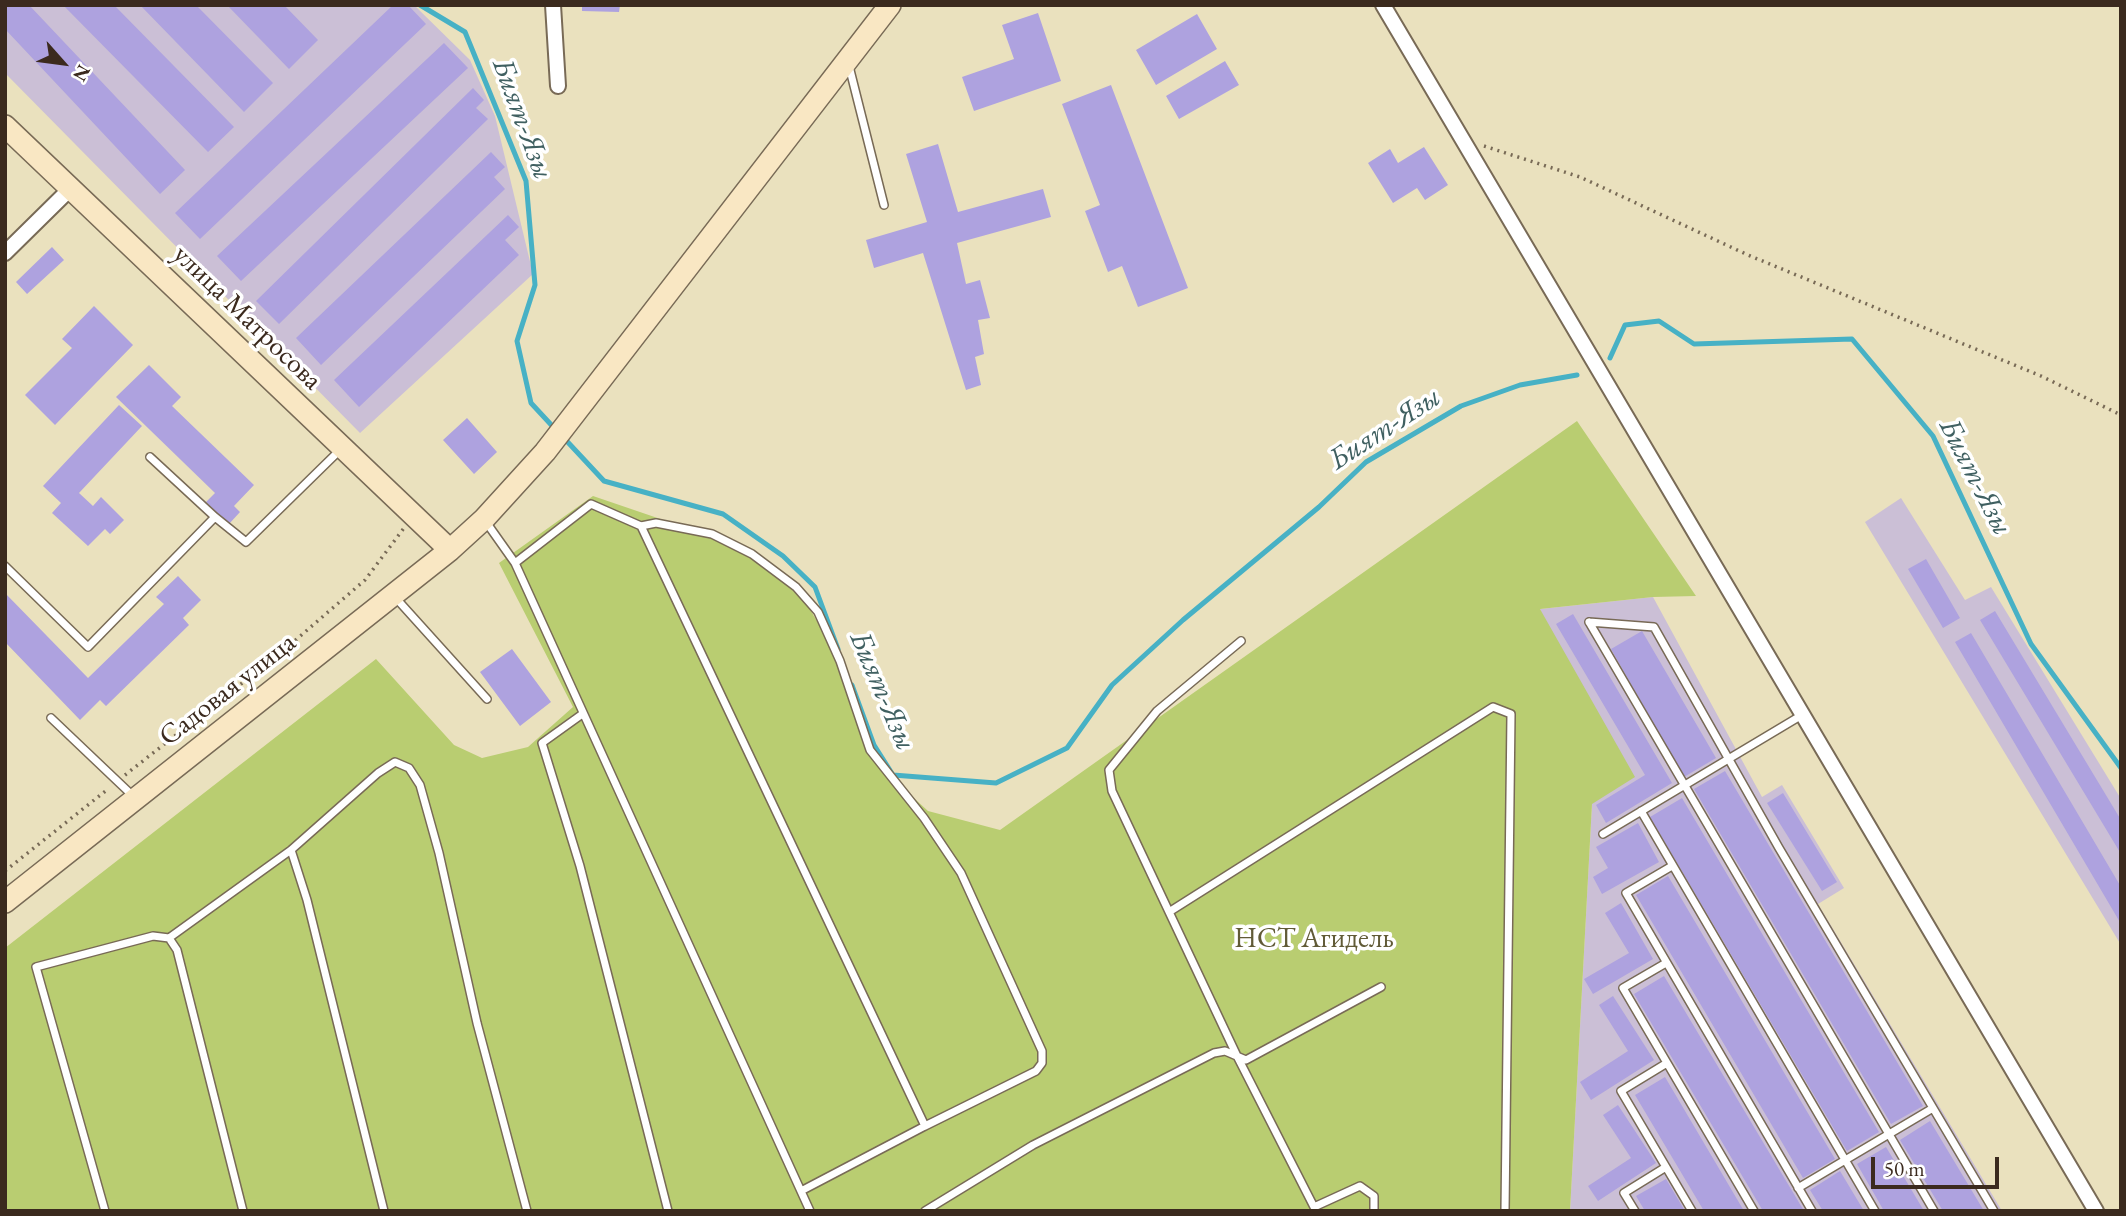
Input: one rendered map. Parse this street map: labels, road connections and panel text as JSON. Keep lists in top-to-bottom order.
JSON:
{
  "streets": {
    "main road": ["улица Матросова", "Садовая улица"]
  },
  "crossings": [
    ["улица Матросова", "Садовая улица"]
  ],
  "water": ["Бият-Язы"],
  "parks": ["НСТ Агидель"],
  "scale_bar": "50 m",
  "north": "bottom right"
}
